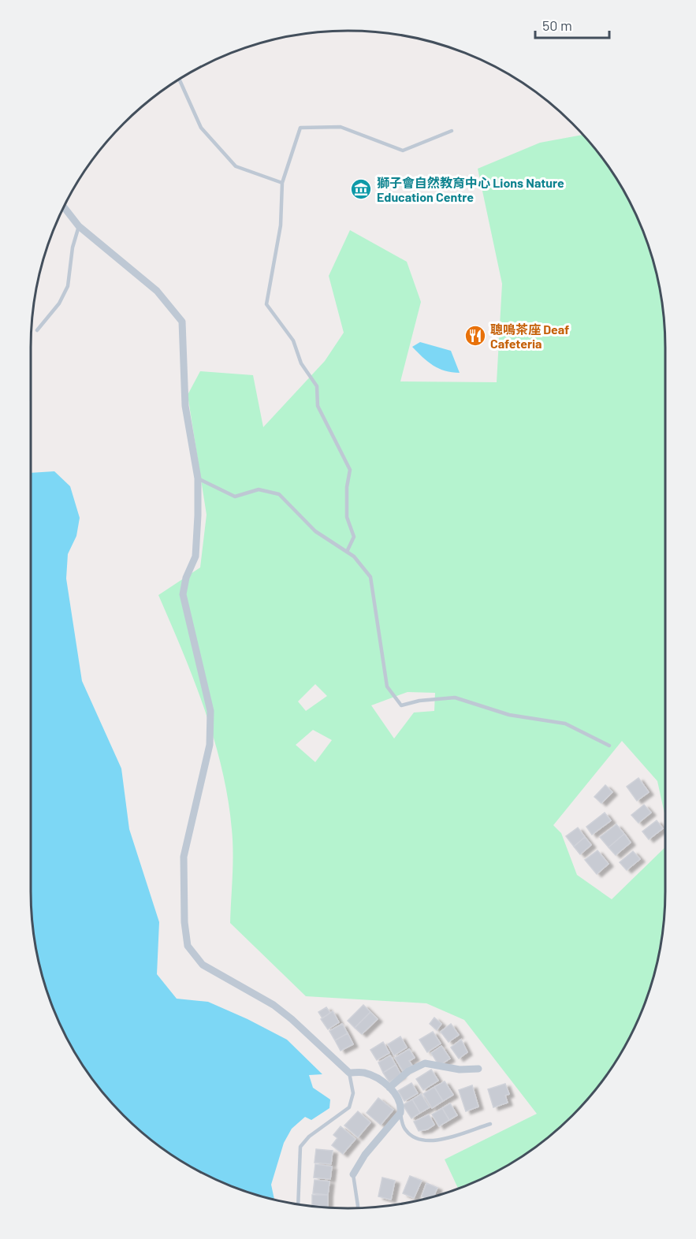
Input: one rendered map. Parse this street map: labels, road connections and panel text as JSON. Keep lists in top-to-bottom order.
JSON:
{
  "places": {
    "museum": ["獅子會自然教育中心 Lions Nature Education Centre"],
    "restaurant": ["聰鳴茶座 Deaf Cafeteria"]
  },
  "scale_bar": "50 m"
}
